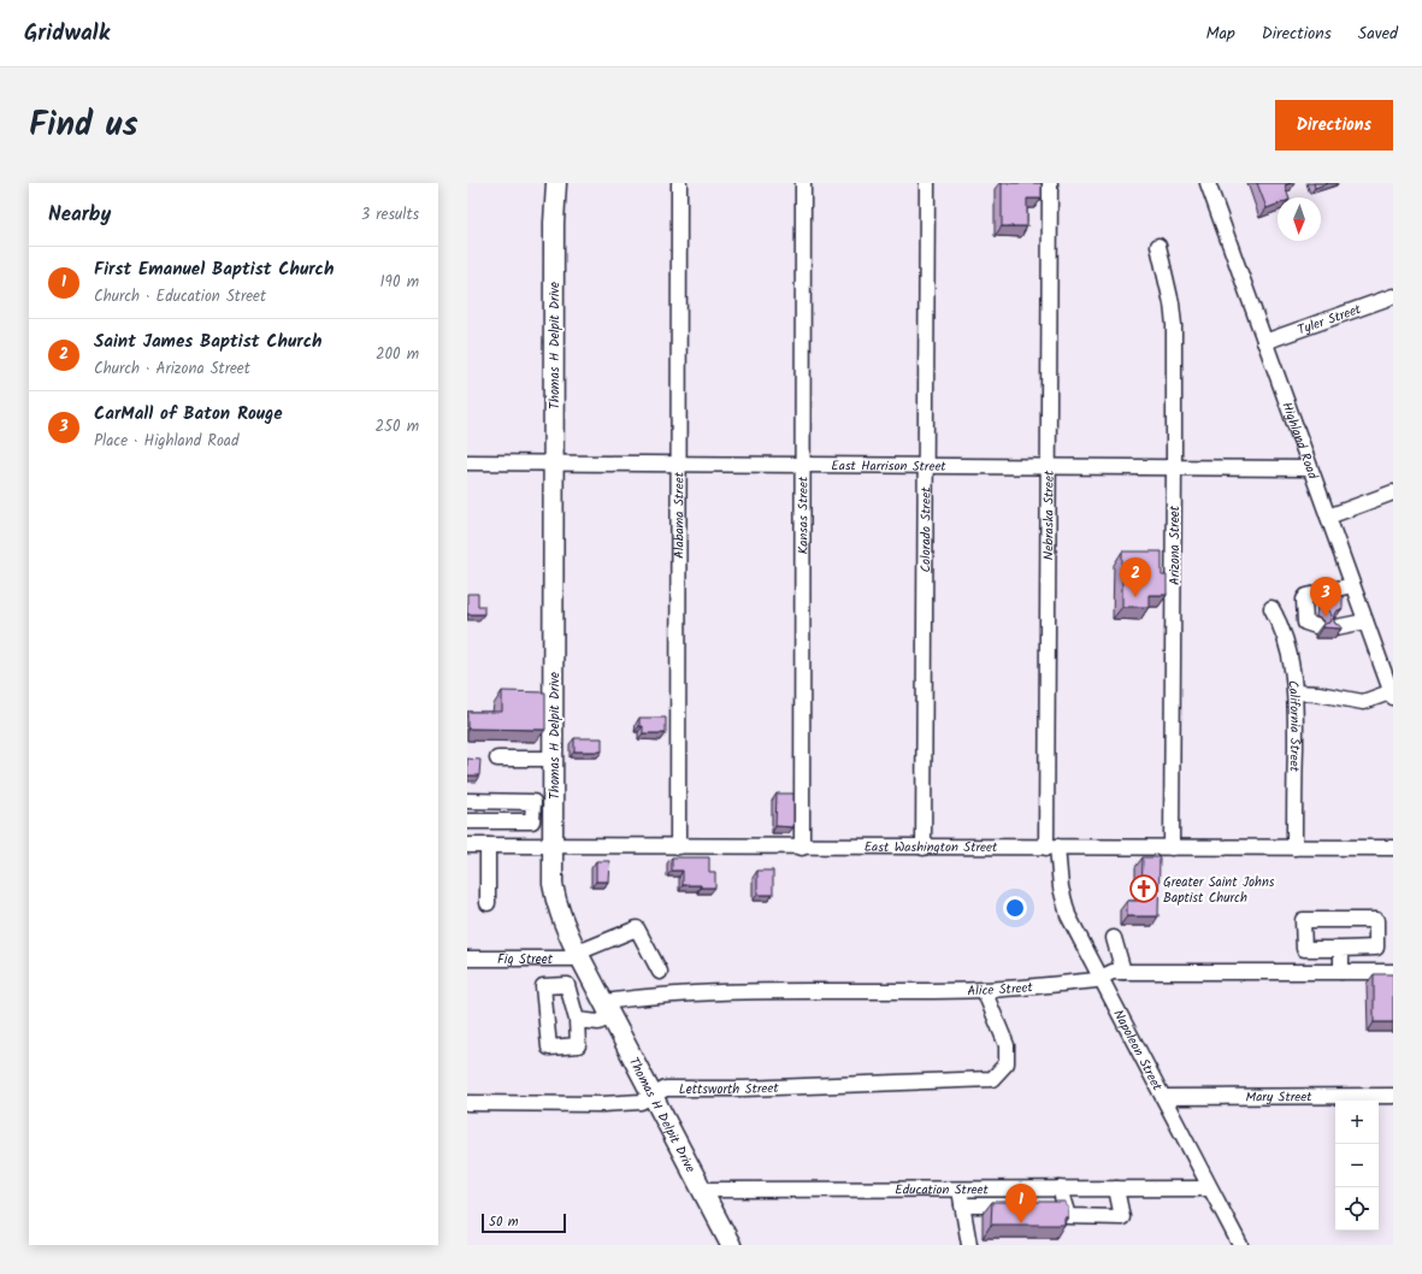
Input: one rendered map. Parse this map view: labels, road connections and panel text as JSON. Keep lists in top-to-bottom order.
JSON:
{
  "streets": {
    "main road": ["Thomas H Delpit Drive"],
    "street": [
      "Tyler Street",
      "Highland Road",
      "East Harrison Street",
      "Alabama Street",
      "Kansas Street",
      "Nebraska Street",
      "Colorado Street",
      "Arizona Street",
      "California Street",
      "East Washington Street",
      "Fig Street",
      "Alice Street",
      "Napoleon Street",
      "Lettsworth Street",
      "Mary Street",
      "Education Street"
    ]
  },
  "crossings": [
    ["Tyler Street", "Highland Road"],
    ["Thomas H Delpit Drive", "East Harrison Street"],
    ["Thomas H Delpit Drive", "East Washington Street"],
    ["Thomas H Delpit Drive", "Fig Street"],
    ["Thomas H Delpit Drive", "Alice Street"],
    ["Thomas H Delpit Drive", "Lettsworth Street"],
    ["Thomas H Delpit Drive", "Education Street"],
    ["Highland Road", "East Harrison Street"],
    ["East Harrison Street", "Alabama Street"],
    ["East Harrison Street", "Kansas Street"],
    ["East Harrison Street", "Nebraska Street"],
    ["East Harrison Street", "Colorado Street"],
    ["East Harrison Street", "Arizona Street"],
    ["Alabama Street", "East Washington Street"],
    ["Kansas Street", "East Washington Street"],
    ["Nebraska Street", "East Washington Street"],
    ["Nebraska Street", "Napoleon Street"],
    ["Colorado Street", "East Washington Street"],
    ["Arizona Street", "East Washington Street"],
    ["California Street", "East Washington Street"],
    ["East Washington Street", "Napoleon Street"],
    ["Alice Street", "Napoleon Street"],
    ["Alice Street", "Lettsworth Street"],
    ["Napoleon Street", "Mary Street"],
    ["Napoleon Street", "Education Street"]
  ],
  "places": {
    "church": ["Greater Saint Johns Baptist Church"]
  },
  "scale_bar": "50 m",
  "north": "bottom",
  "page": {
    "header": "Gridwalk",
    "nav": ["Map", "Directions", "Saved"],
    "title": "Find us",
    "buttons": "Directions",
    "heading": ["Nearby", "3 results"],
    "list": [
      {
        "mark": "1",
        "name": "First Emanuel Baptist Church",
        "note": "Church · Education Street",
        "value": "190 m"
      },
      {
        "mark": "2",
        "name": "Saint James Baptist Church",
        "note": "Church · Arizona Street",
        "value": "200 m"
      },
      {
        "mark": "3",
        "name": "CarMall of Baton Rouge",
        "note": "Place · Highland Road",
        "value": "250 m"
      }
    ],
    "pins": ["2", "3", "1"],
    "map_buttons": ["+", "−"],
    "scale": "50 m"
  }
}
